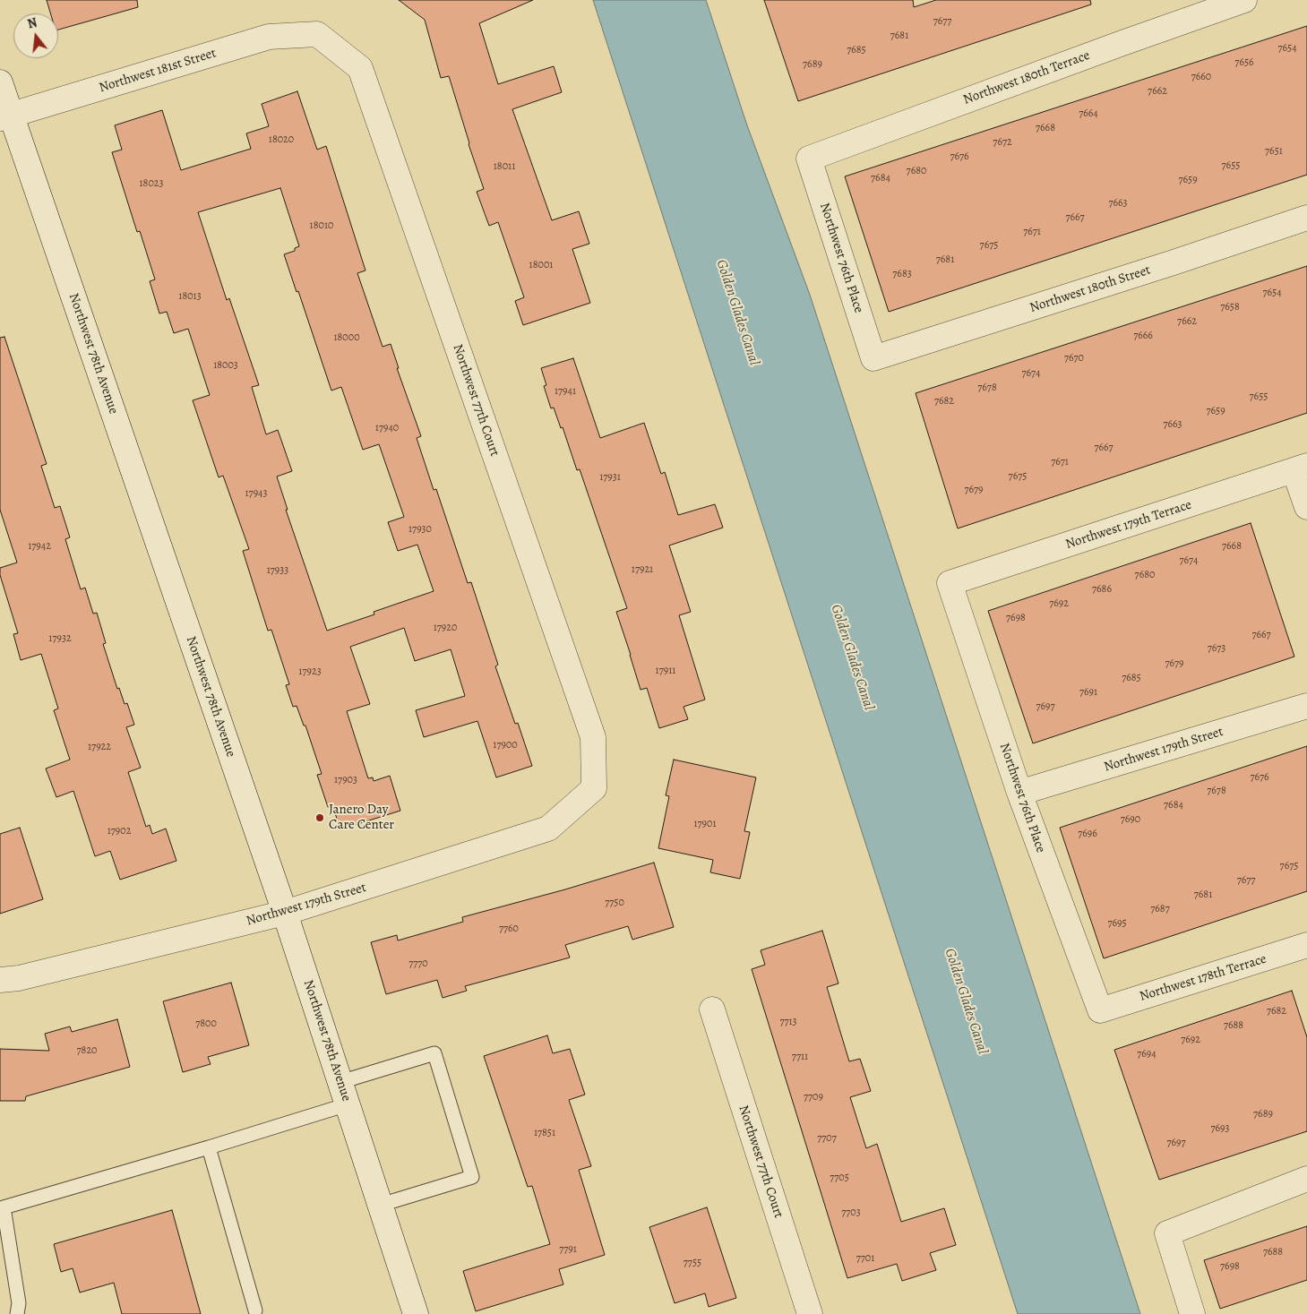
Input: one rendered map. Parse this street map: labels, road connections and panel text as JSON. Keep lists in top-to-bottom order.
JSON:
{
  "streets": {
    "street": [
      "Northwest 181st Street",
      "Northwest 180th Terrace",
      "Northwest 76th Place",
      "Northwest 180th Street",
      "Northwest 78th Avenue",
      "Northwest 77th Court",
      "Northwest 179th Terrace",
      "Northwest 179th Street",
      "Northwest 178th Terrace"
    ]
  },
  "crossings": [
    ["Northwest 181st Street", "Northwest 78th Avenue"],
    ["Northwest 181st Street", "Northwest 77th Court"],
    ["Northwest 180th Terrace", "Northwest 76th Place"],
    ["Northwest 76th Place", "Northwest 180th Street"],
    ["Northwest 76th Place", "Northwest 179th Terrace"],
    ["Northwest 76th Place", "Northwest 179th Street"],
    ["Northwest 76th Place", "Northwest 178th Terrace"],
    ["Northwest 78th Avenue", "Northwest 179th Street"],
    ["Northwest 77th Court", "Northwest 179th Street"]
  ],
  "water": ["Golden Glades Canal"],
  "places": ["Janero Day Care Center"],
  "house_numbers": [
    "7677",
    "7681",
    "7654",
    "7685",
    "7656",
    "7689",
    "7660",
    "7662",
    "7664",
    "7668",
    "18020",
    "7672",
    "7651",
    "7676",
    "7655",
    "18011",
    "7680",
    "7684",
    "7659",
    "18023",
    "7663",
    "7667",
    "18010",
    "7671",
    "7675",
    "7681",
    "18001",
    "7683",
    "7654",
    "18013",
    "7658",
    "7662",
    "7666",
    "18000",
    "7670",
    "18003",
    "7674",
    "7678",
    "17941",
    "7655",
    "7682",
    "7659",
    "7663",
    "17940",
    "7667",
    "7671",
    "7675",
    "17931",
    "7679",
    "17943",
    "17930",
    "17942",
    "7668",
    "7674",
    "17921",
    "17933",
    "7680",
    "7686",
    "7692",
    "7698",
    "17920",
    "7667",
    "17932",
    "7673",
    "7679",
    "17911",
    "17923",
    "7685",
    "7691",
    "7697",
    "17900",
    "17922",
    "7676",
    "17903",
    "7678",
    "7684",
    "7690",
    "17901",
    "17902",
    "7696",
    "7675",
    "7677",
    "7681",
    "7750",
    "7687",
    "7695",
    "7760",
    "7770",
    "7682",
    "7713",
    "7800",
    "7688",
    "7692",
    "7820",
    "7694",
    "7711",
    "7709",
    "7689",
    "7693",
    "17851",
    "7707",
    "7697",
    "7705",
    "7703",
    "7791",
    "7688",
    "7701",
    "7755",
    "7698"
  ],
  "north": "top"
}
